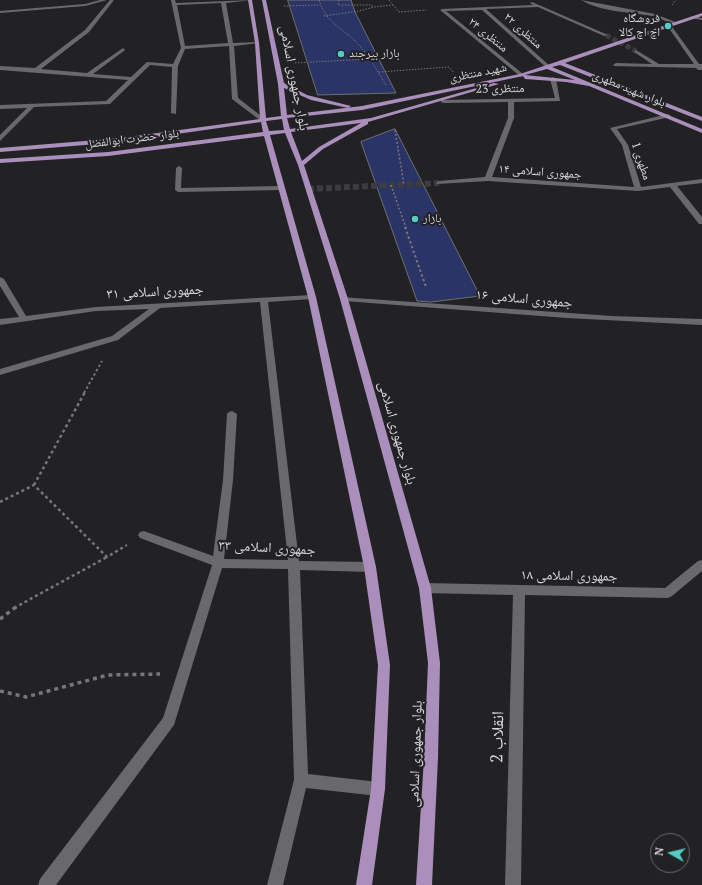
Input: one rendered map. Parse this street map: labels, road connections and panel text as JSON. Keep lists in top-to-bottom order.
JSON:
{
  "streets": {
    "main road": [
      "شهید منتظری",
      "بلوار جمهوری اسلامی",
      "بلوار شهید مطهری",
      "بلوار حضرت ابوالفضل"
    ],
    "street": [
      "منتظری ۲۲",
      "منتظری ۲۴",
      "منتظری 23",
      "مطهری 1",
      "جمهوری اسلامی ۱۴",
      "جمهوری اسلامی ۳۱",
      "جمهوری اسلامی ۱۶",
      "جمهوری اسلامی ۳۳",
      "جمهوری اسلامی ۱۸",
      "انقلاب 2"
    ]
  },
  "crossings": [
    ["منتظری ۲۲", "بلوار شهید مطهری"],
    ["منتظری ۲۴", "شهید منتظری"],
    ["شهید منتظری", "بلوار جمهوری اسلامی"],
    ["شهید منتظری", "منتظری 23"],
    ["شهید منتظری", "بلوار حضرت ابوالفضل"],
    ["بلوار جمهوری اسلامی", "بلوار حضرت ابوالفضل"],
    ["بلوار جمهوری اسلامی", "جمهوری اسلامی ۳۱"],
    ["بلوار جمهوری اسلامی", "جمهوری اسلامی ۱۶"],
    ["بلوار جمهوری اسلامی", "جمهوری اسلامی ۳۳"],
    ["بلوار جمهوری اسلامی", "جمهوری اسلامی ۱۸"],
    ["بلوار شهید مطهری", "مطهری 1"],
    ["مطهری 1", "جمهوری اسلامی ۱۴"],
    ["جمهوری اسلامی ۱۸", "انقلاب 2"]
  ],
  "places": ["فروشگاه اچ اچ کالا", "بازار بیرجند", "بازار"],
  "north": "left"
}
